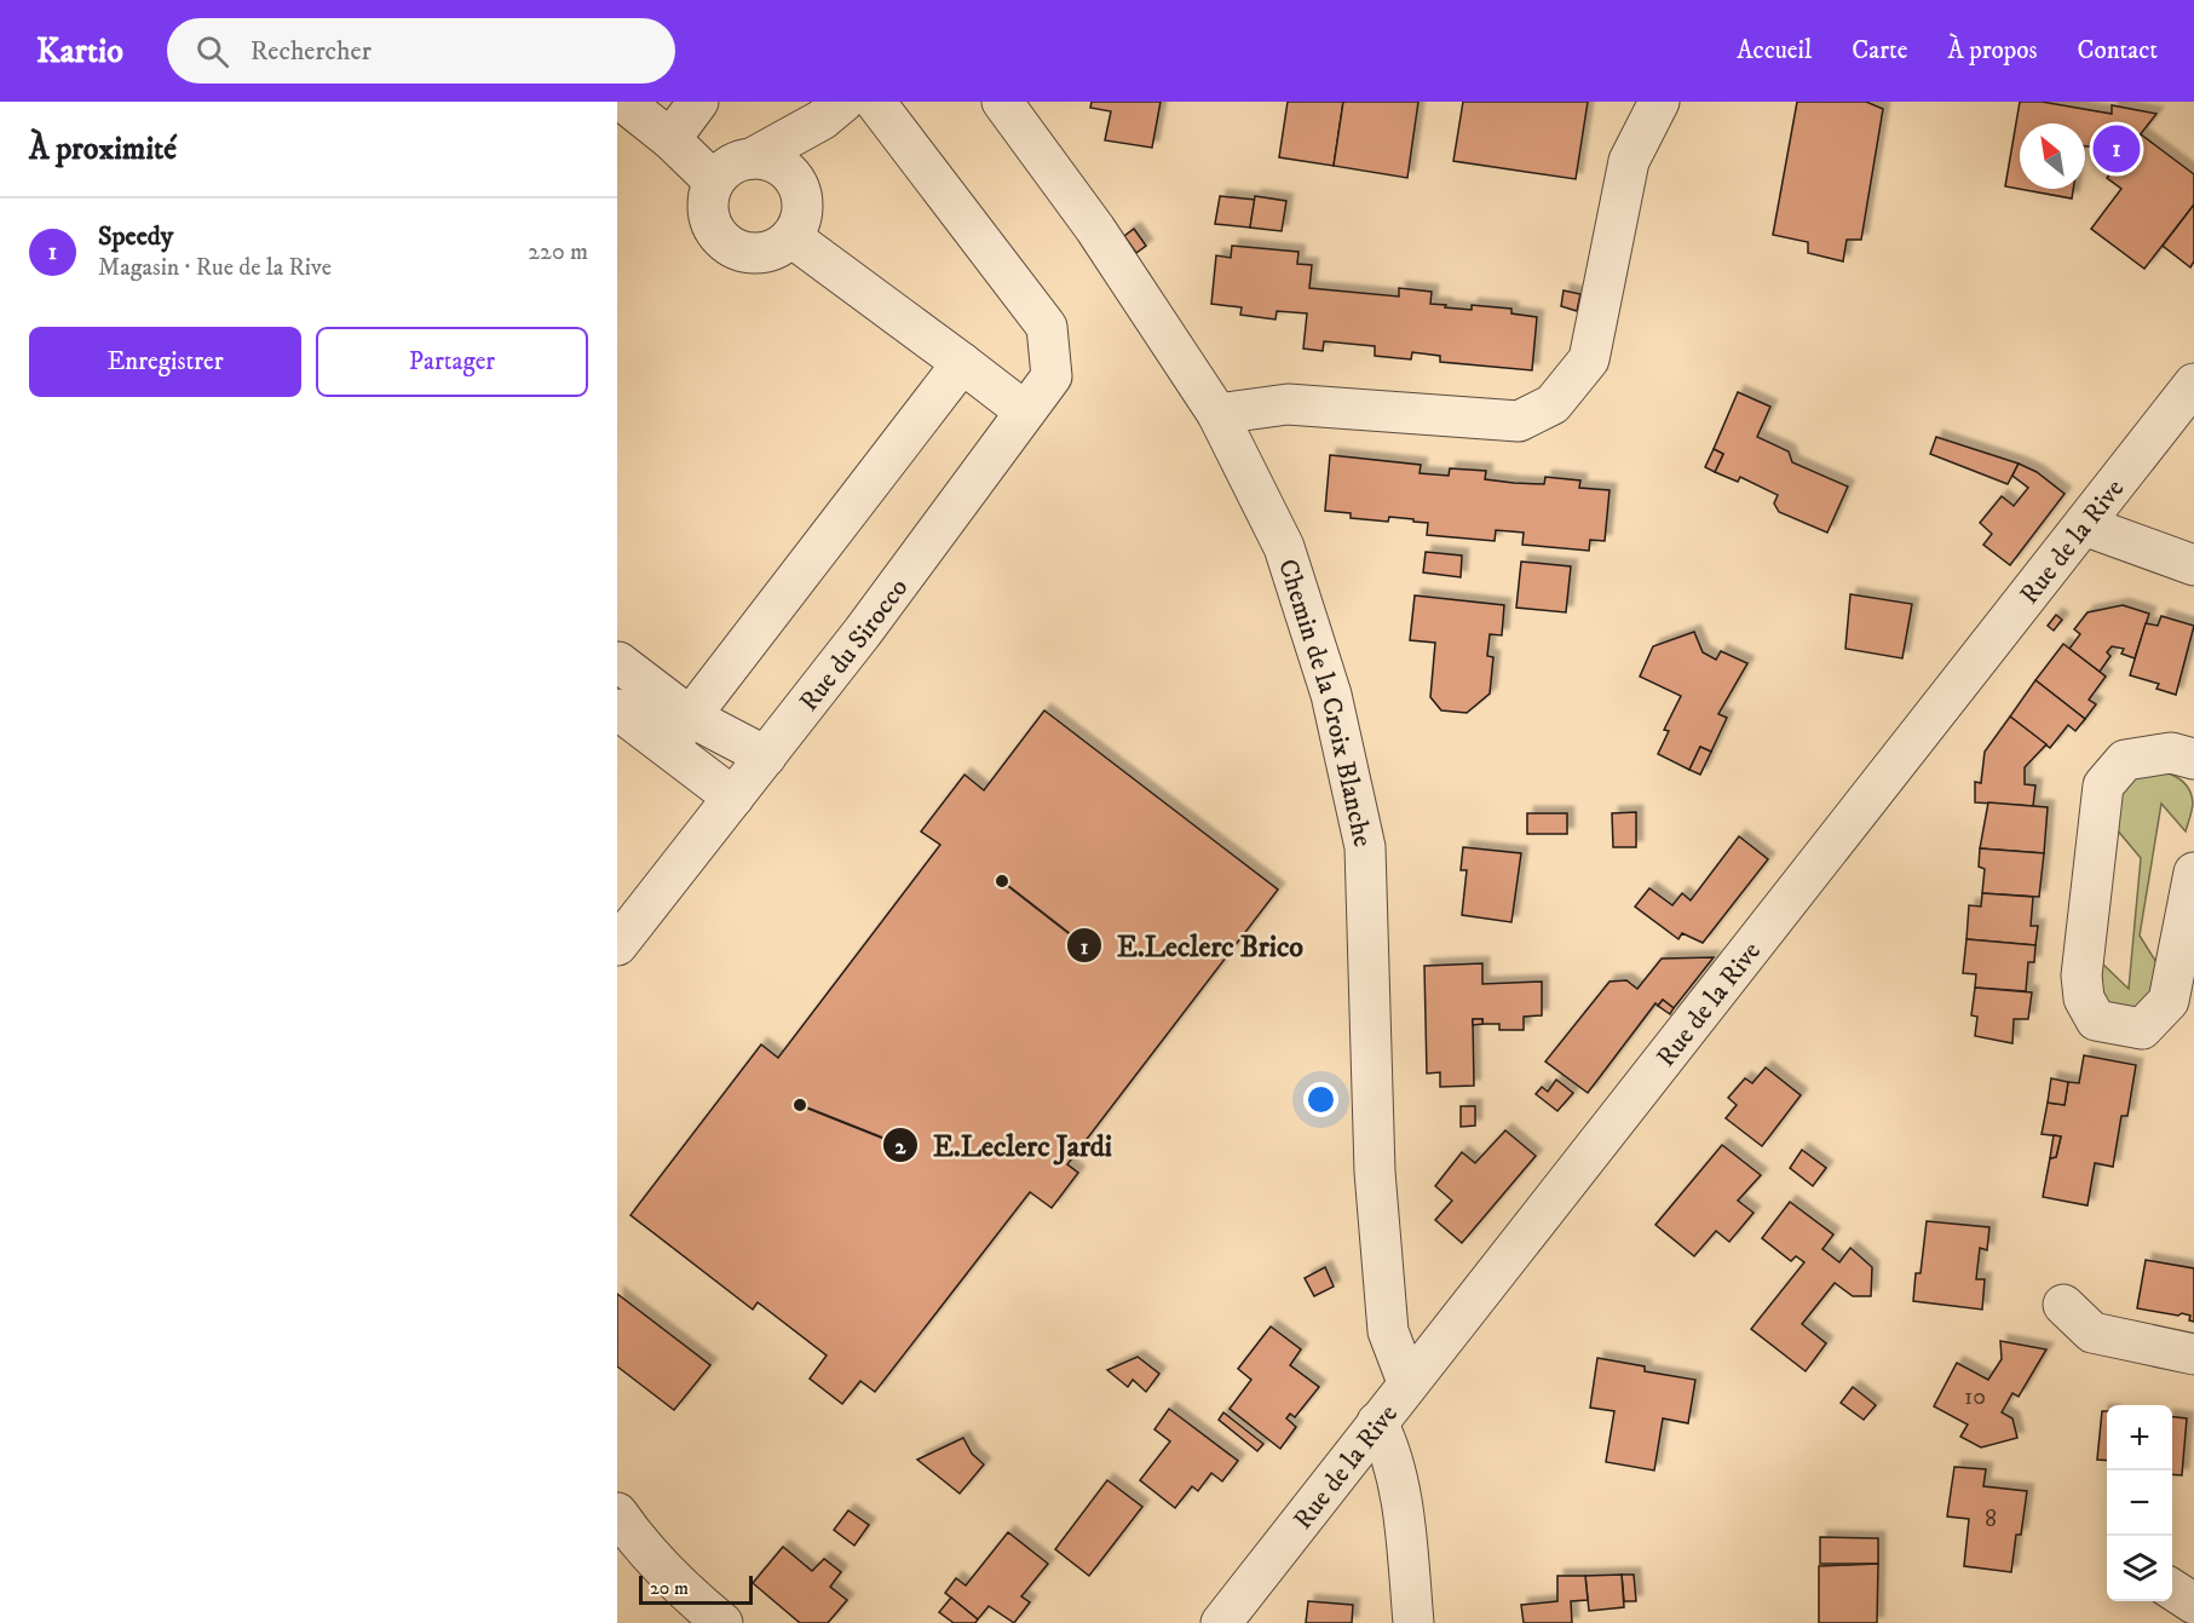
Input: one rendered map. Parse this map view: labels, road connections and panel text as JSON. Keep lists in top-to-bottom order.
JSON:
{
  "streets": {
    "street": ["Rue de la Rive", "Rue du Sirocco", "Chemin de la Croix Blanche"]
  },
  "crossings": [
    ["Rue de la Rive", "Chemin de la Croix Blanche"]
  ],
  "places": ["E.Leclerc Brico", "E.Leclerc Jardi"],
  "house_numbers": ["10", "8"],
  "scale_bar": "20 m",
  "north": "top left",
  "page": {
    "header": "Kartio",
    "search": "Rechercher",
    "nav": [
      "Accueil",
      "Carte",
      "À propos",
      "Contact"
    ],
    "heading": "À proximité",
    "pins": "1",
    "list": [
      {
        "mark": "1",
        "name": "Speedy",
        "note": "Magasin · Rue de la Rive",
        "value": "220 m"
      }
    ],
    "buttons": ["Enregistrer", "Partager"],
    "map_buttons": ["+", "−"],
    "scale": "20 m"
  }
}
